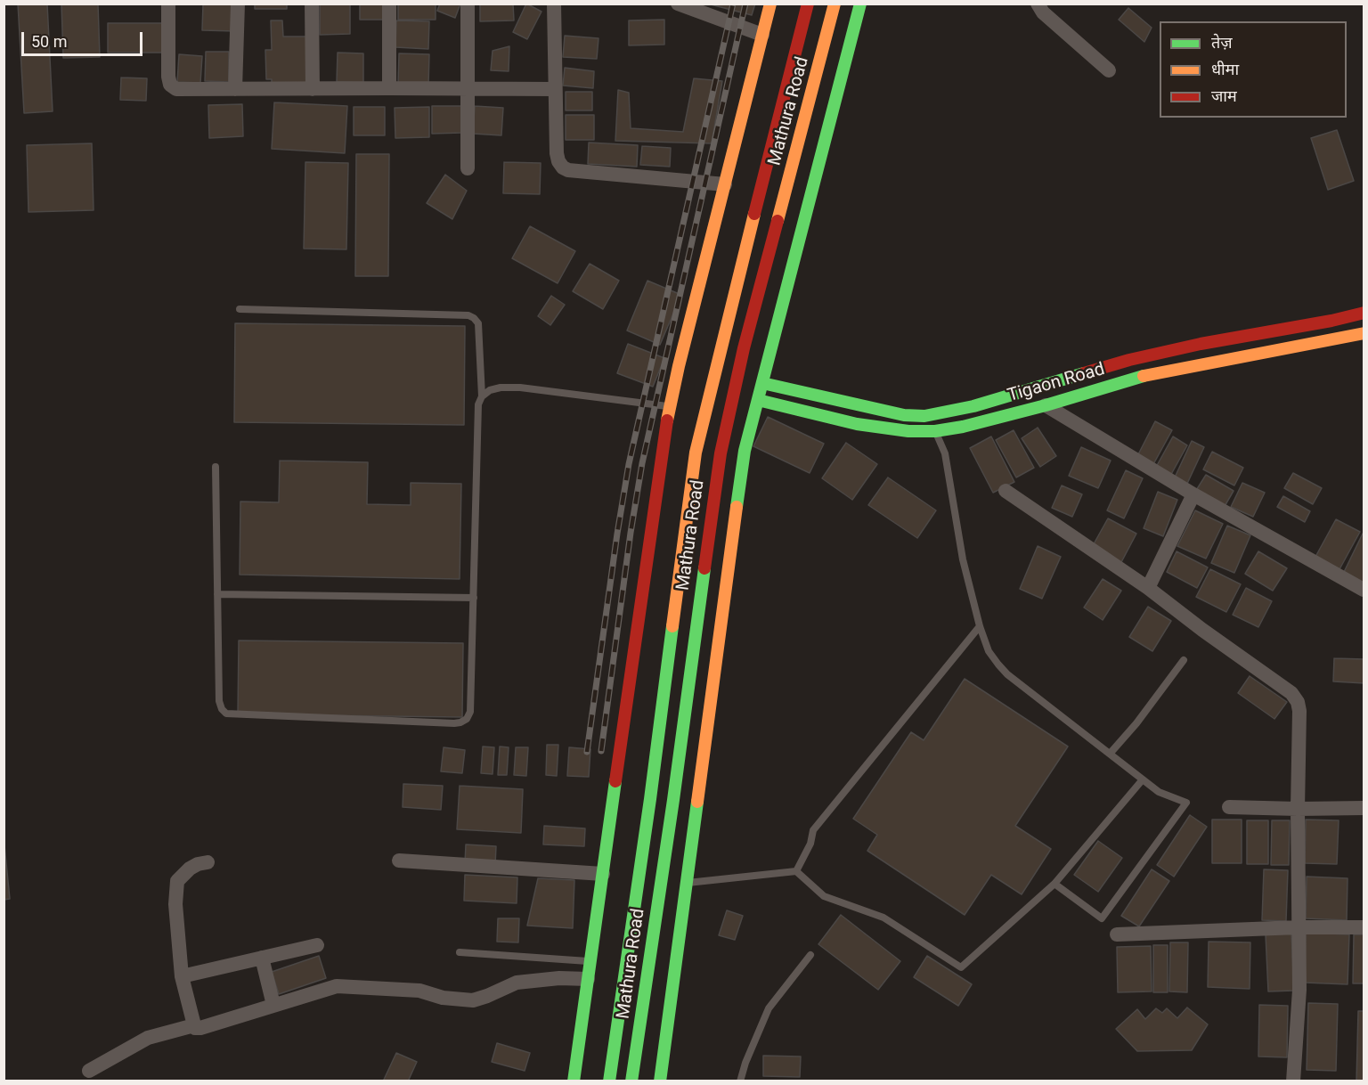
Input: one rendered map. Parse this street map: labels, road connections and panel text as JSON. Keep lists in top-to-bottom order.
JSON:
{
  "streets": {
    "main road": ["Mathura Road", "Tigaon Road"]
  },
  "legend": ["तेज़", "धीमा", "जाम"],
  "scale_bar": "50 m"
}
